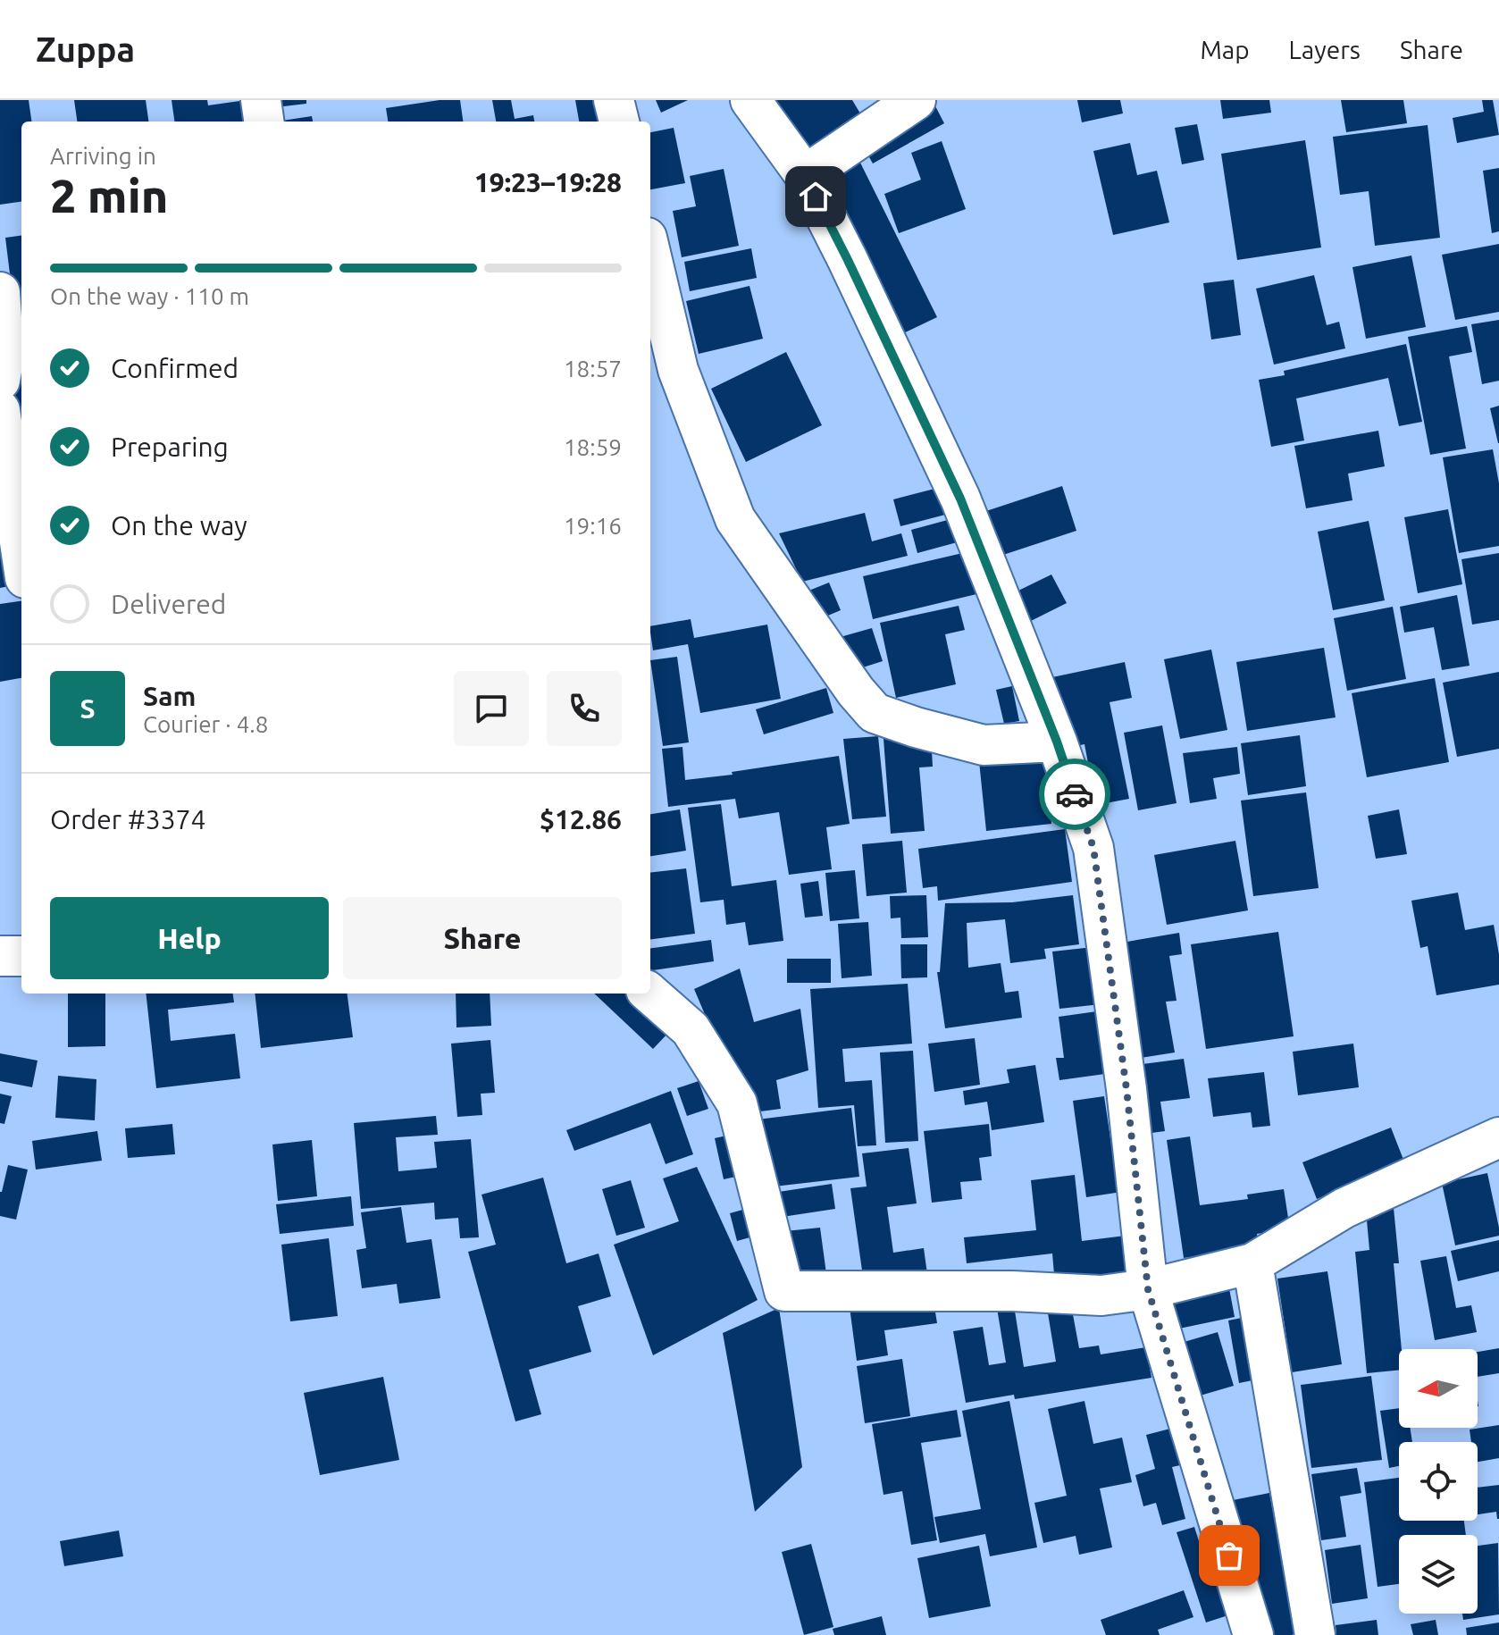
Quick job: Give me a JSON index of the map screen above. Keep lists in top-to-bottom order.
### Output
{
  "north": "left",
  "page": {
    "header": "Zuppa",
    "nav": ["Map", "Layers", "Share"],
    "heading": ["2 min", "Arriving in", "19:23–19:28"],
    "panel": [
      "Sam",
      "Courier · 4.8",
      "Order #3374",
      "$12.86"
    ],
    "bar": "On the way · 110 m",
    "list": [
      ["Confirmed", "18:57"],
      ["Preparing", "18:59"],
      ["On the way", "19:16"],
      "Delivered"
    ],
    "round": "S",
    "buttons": ["Help", "Share"]
  }
}
